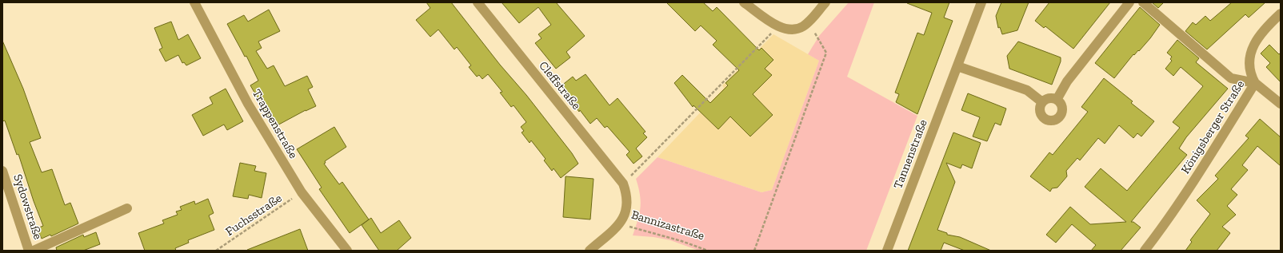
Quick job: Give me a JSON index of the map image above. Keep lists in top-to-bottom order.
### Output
{
  "streets": {
    "street": [
      "Cleffstraße",
      "Trappenstraße",
      "Königsberger Straße",
      "Tannenstraße",
      "Sydowstraße",
      "Bannizastraße"
    ],
    "path": ["Fuchsstraße"]
  },
  "crossings": [
    ["Cleffstraße", "Bannizastraße"],
    ["Trappenstraße", "Fuchsstraße"]
  ]
}
